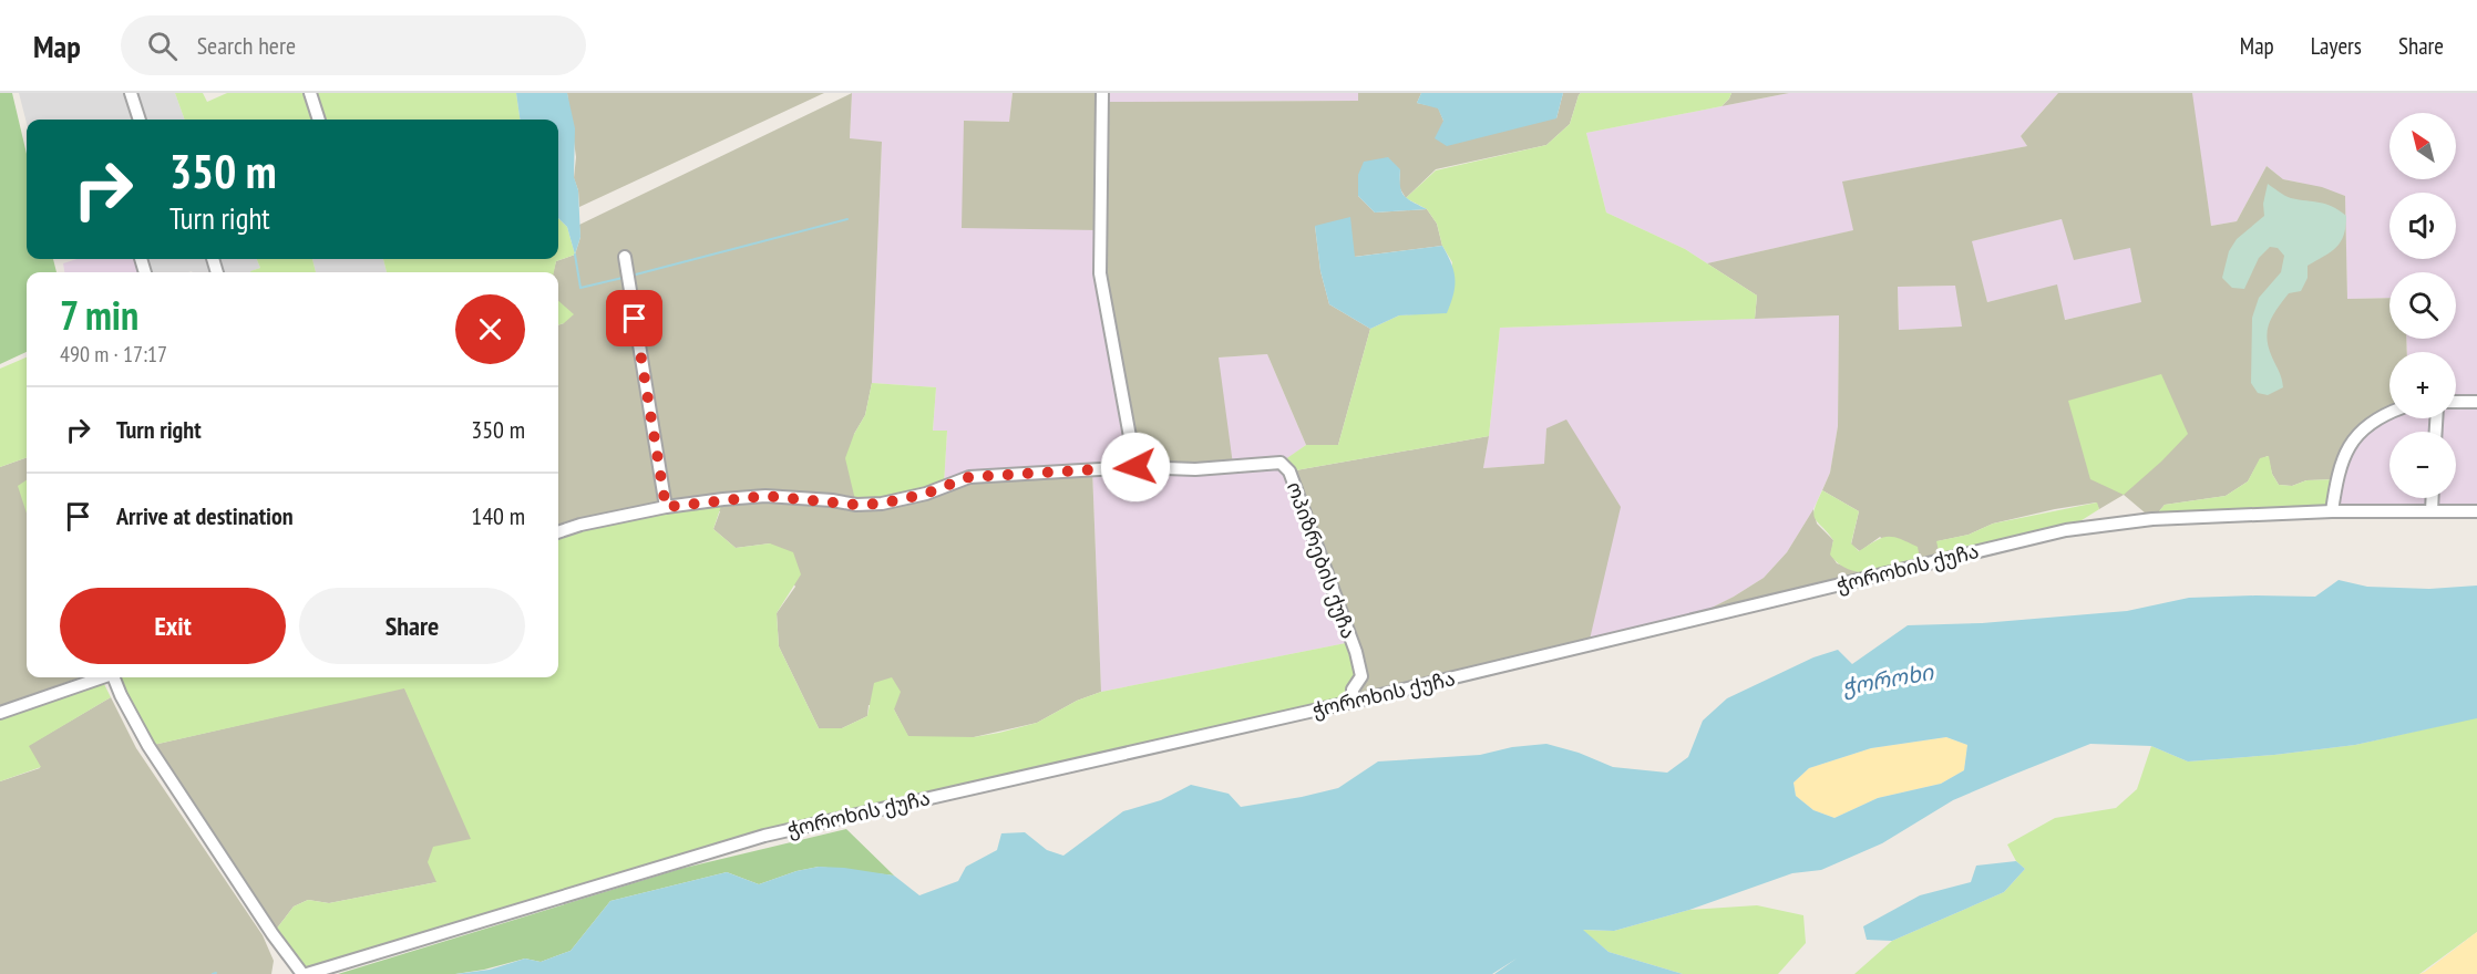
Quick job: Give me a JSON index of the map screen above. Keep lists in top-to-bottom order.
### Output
{
  "streets": {
    "street": ["ოპიზრების ქუჩა", "ჭოროხის ქუჩა"]
  },
  "crossings": [
    ["ოპიზრების ქუჩა", "ჭოროხის ქუჩა"]
  ],
  "water": ["ჭოროხი"],
  "north": "top left",
  "page": {
    "header": "Map",
    "search": "Search here",
    "nav": ["Map", "Layers", "Share"],
    "map_buttons": ["+", "−"],
    "turn": ["350 m", "Turn right"],
    "heading": ["7 min", "490 m · 17:17"],
    "list": [
      {
        "name": "Turn right",
        "value": "350 m"
      },
      {
        "name": "Arrive at destination",
        "value": "140 m"
      }
    ],
    "buttons": ["Exit", "Share"]
  }
}
